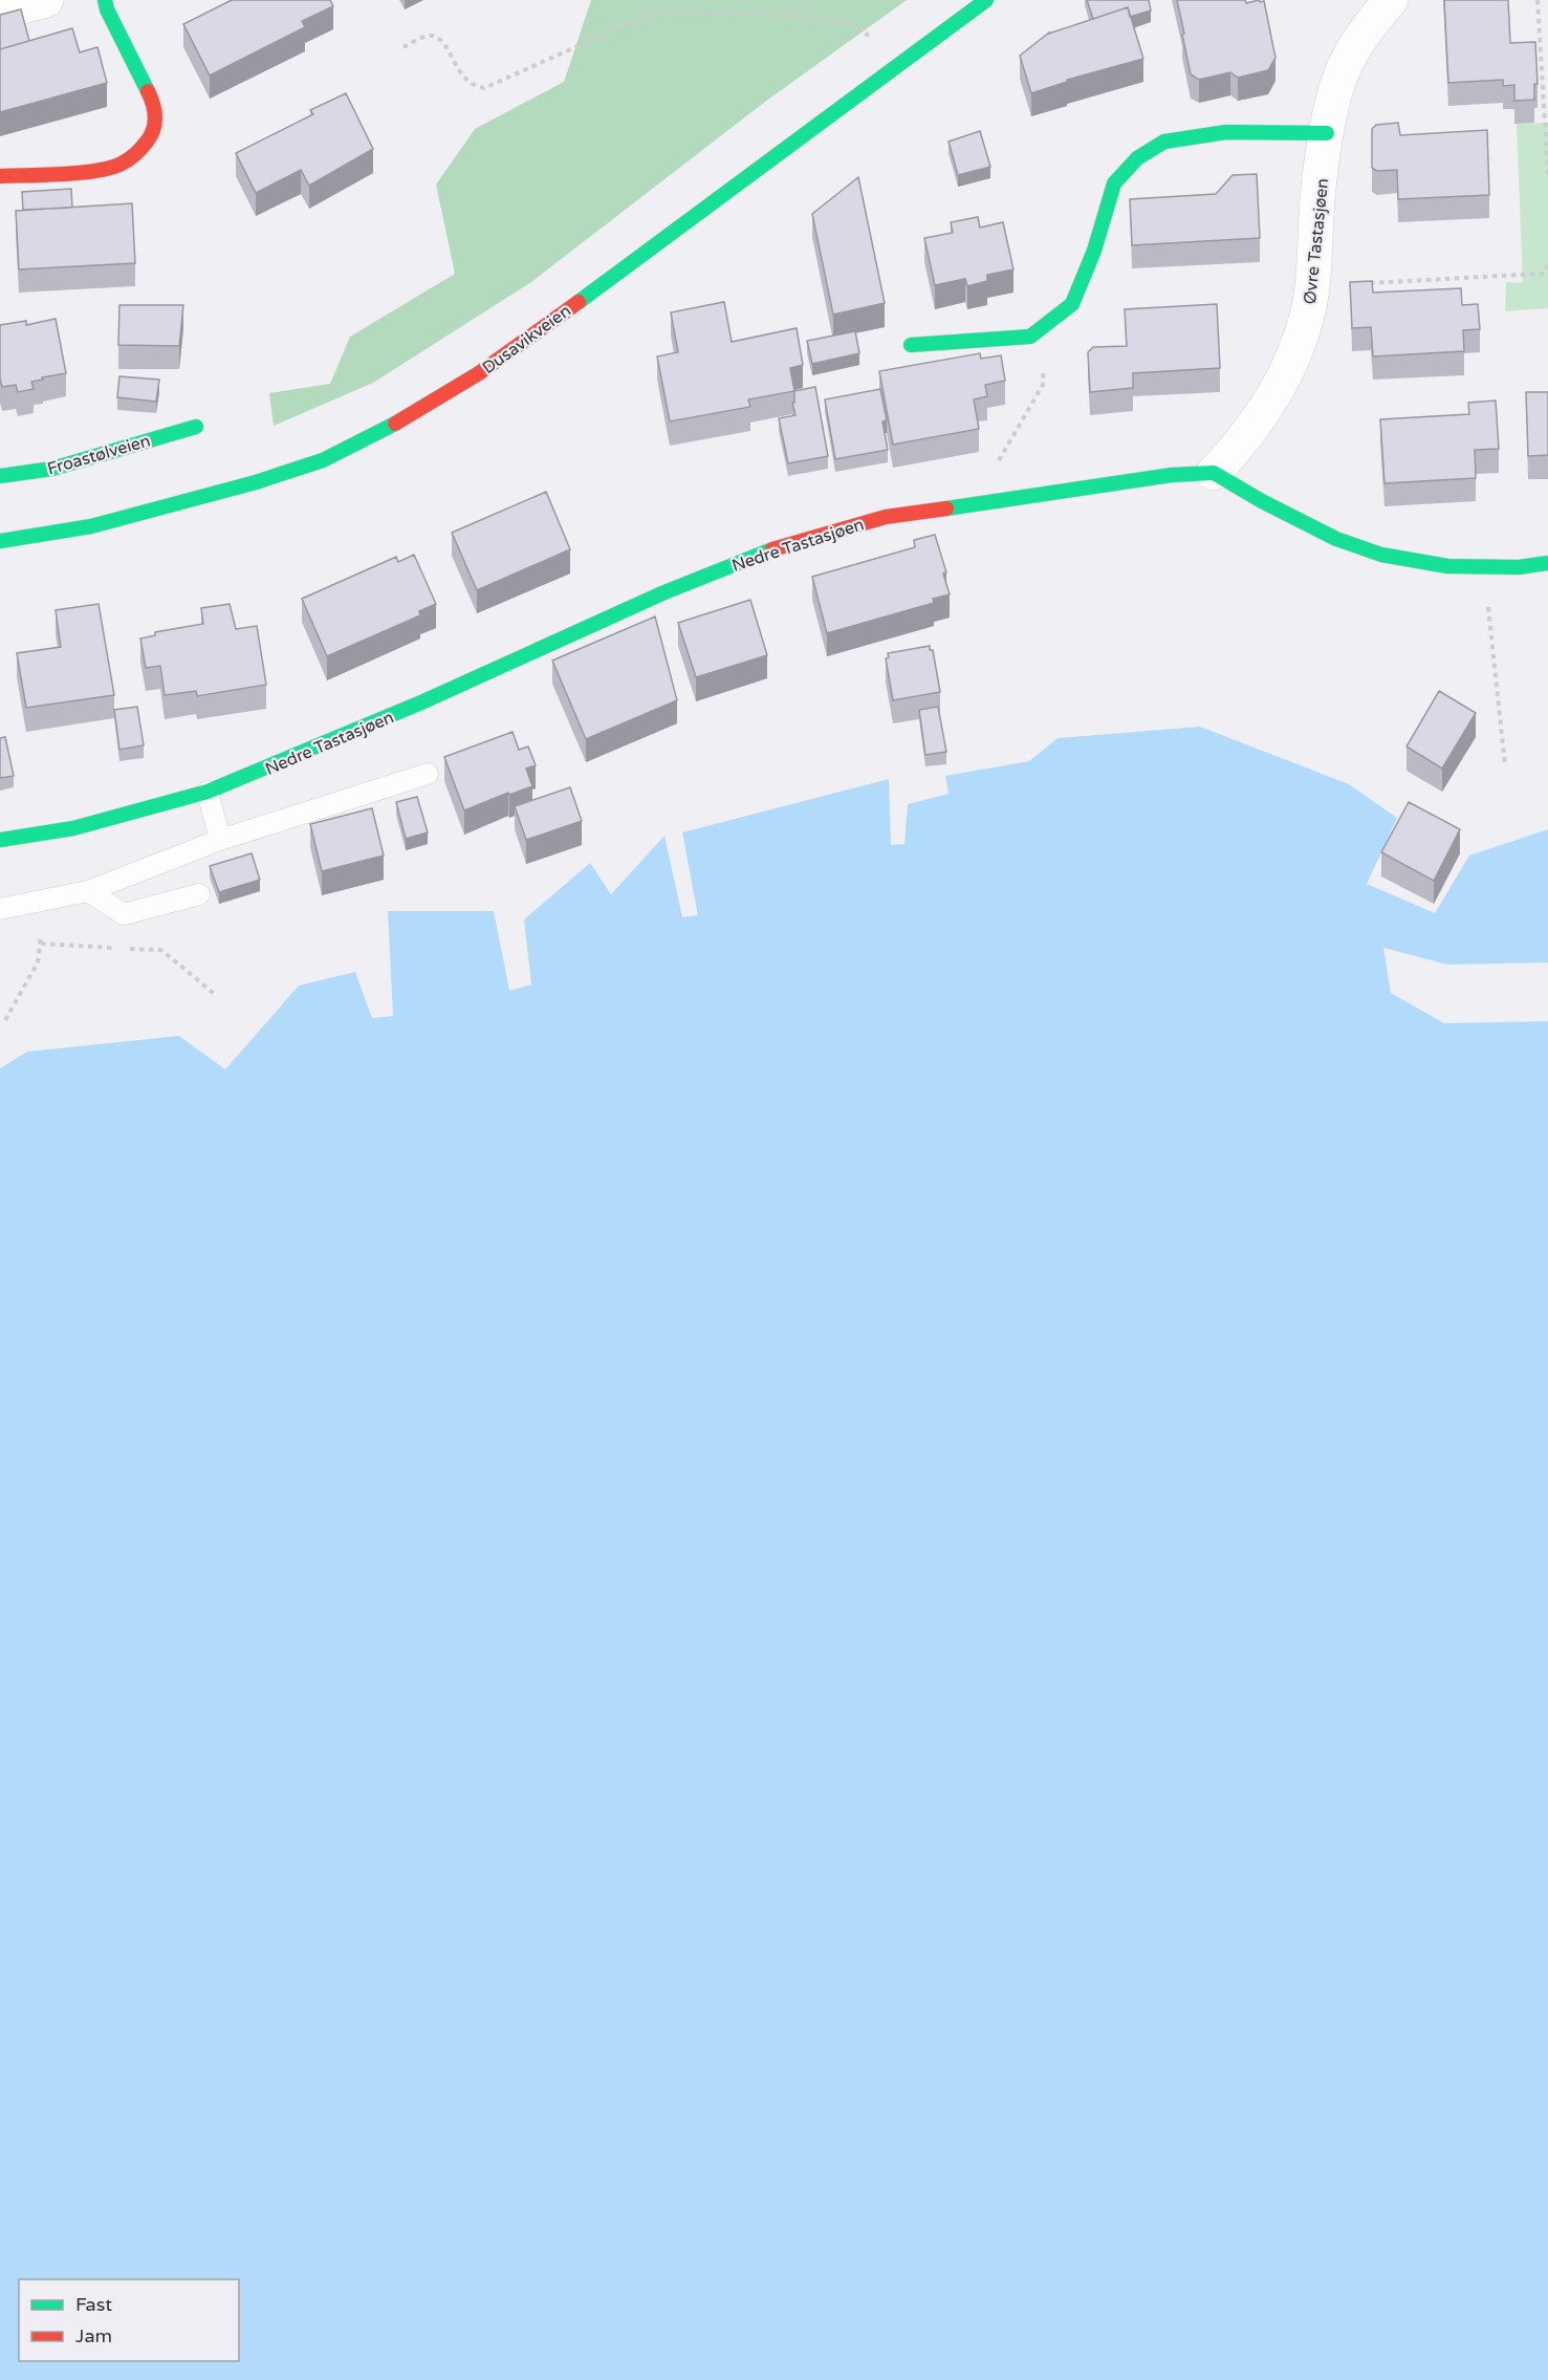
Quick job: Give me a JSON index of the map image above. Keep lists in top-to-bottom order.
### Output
{
  "streets": {
    "street": [
      "Øvre Tastasjøen",
      "Dusavikveien",
      "Froastølveien",
      "Nedre Tastasjøen"
    ]
  },
  "crossings": [
    ["Øvre Tastasjøen", "Nedre Tastasjøen"]
  ],
  "legend": ["Fast", "Jam"]
}
